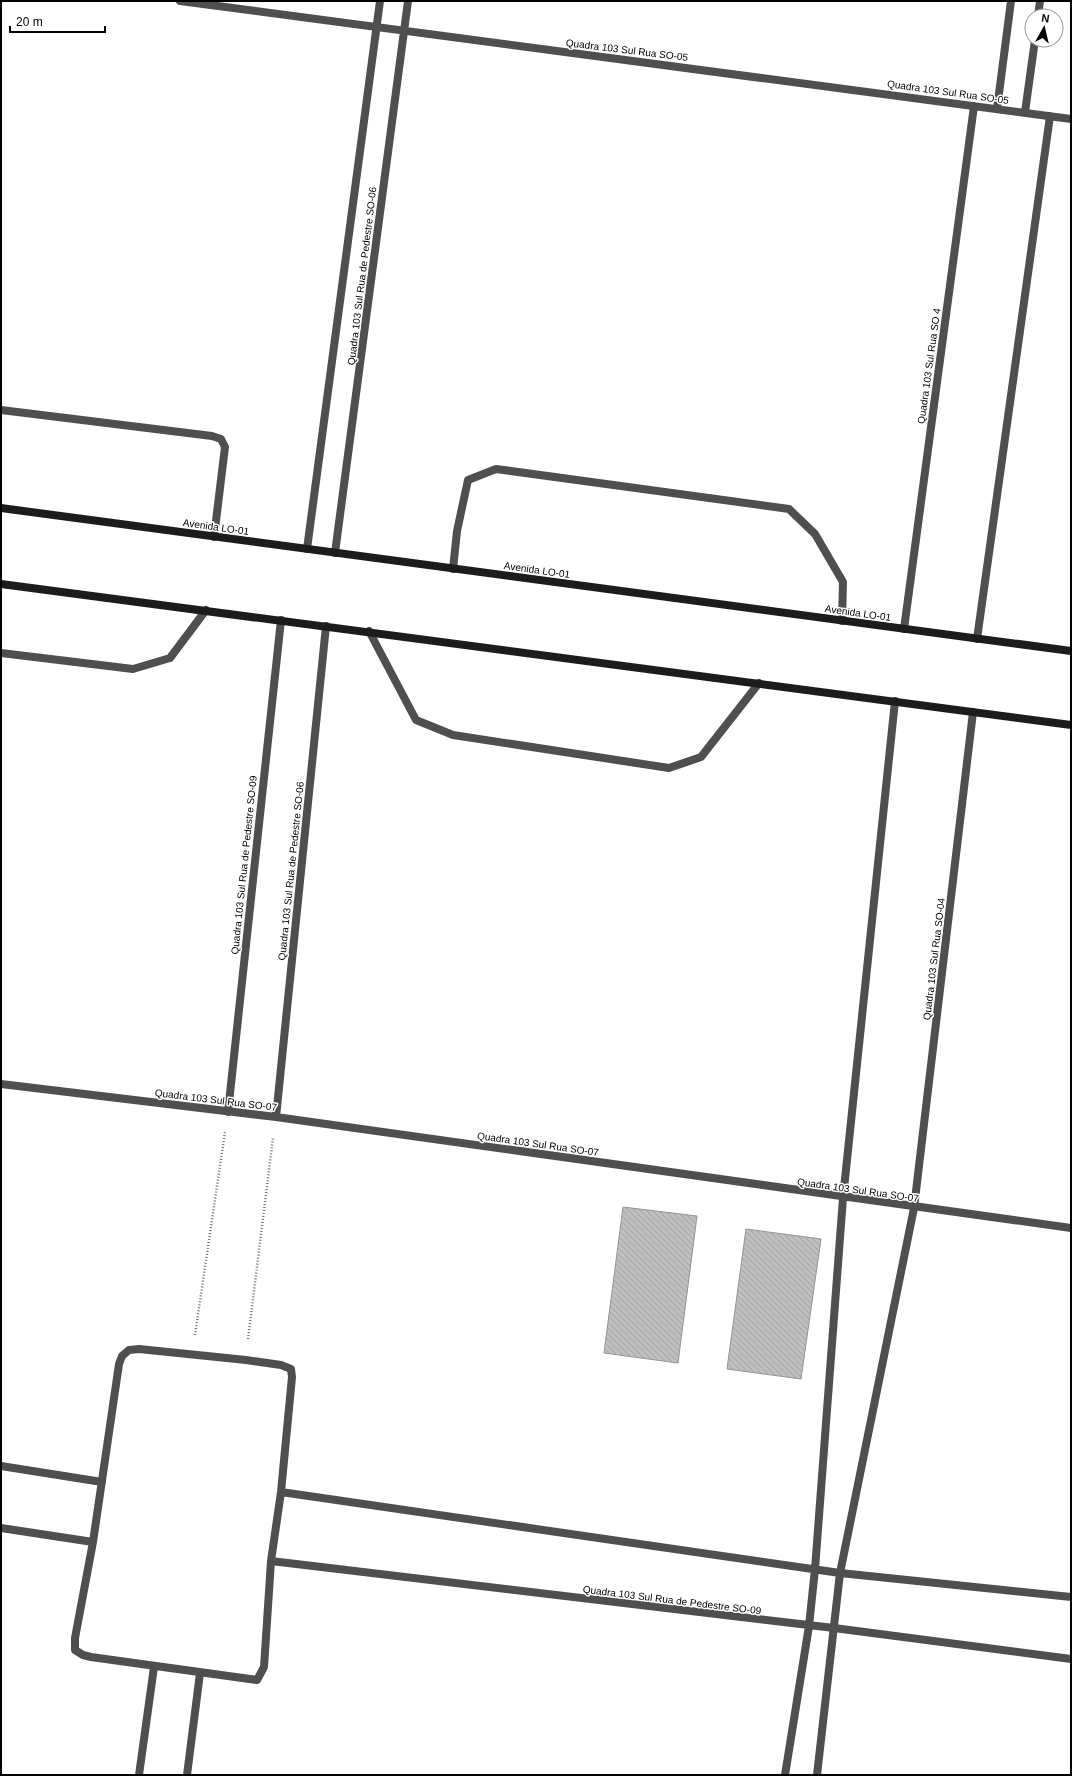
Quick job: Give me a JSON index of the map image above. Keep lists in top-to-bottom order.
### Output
{
  "streets": {
    "street": [
      "Quadra 103 Sul Rua SO-05",
      "Quadra 103 Sul Rua de Pedestre SO-06",
      "Quadra 103 Sul Rua SO 4",
      "Avenida LO-01",
      "Quadra 103 Sul Rua de Pedestre SO-09",
      "Quadra 103 Sul Rua SO-04",
      "Quadra 103 Sul Rua SO-07"
    ]
  },
  "crossings": [
    ["Quadra 103 Sul Rua SO-05", "Quadra 103 Sul Rua de Pedestre SO-06"],
    ["Quadra 103 Sul Rua SO-05", "Quadra 103 Sul Rua SO 4"],
    ["Quadra 103 Sul Rua de Pedestre SO-06", "Avenida LO-01"],
    ["Quadra 103 Sul Rua de Pedestre SO-06", "Quadra 103 Sul Rua SO-07"],
    ["Quadra 103 Sul Rua SO 4", "Avenida LO-01"],
    ["Quadra 103 Sul Rua de Pedestre SO-09", "Quadra 103 Sul Rua SO-04"],
    ["Quadra 103 Sul Rua de Pedestre SO-09", "Quadra 103 Sul Rua SO-07"],
    ["Quadra 103 Sul Rua SO-04", "Quadra 103 Sul Rua SO-07"]
  ],
  "scale_bar": "20 m",
  "north": "top"
}
